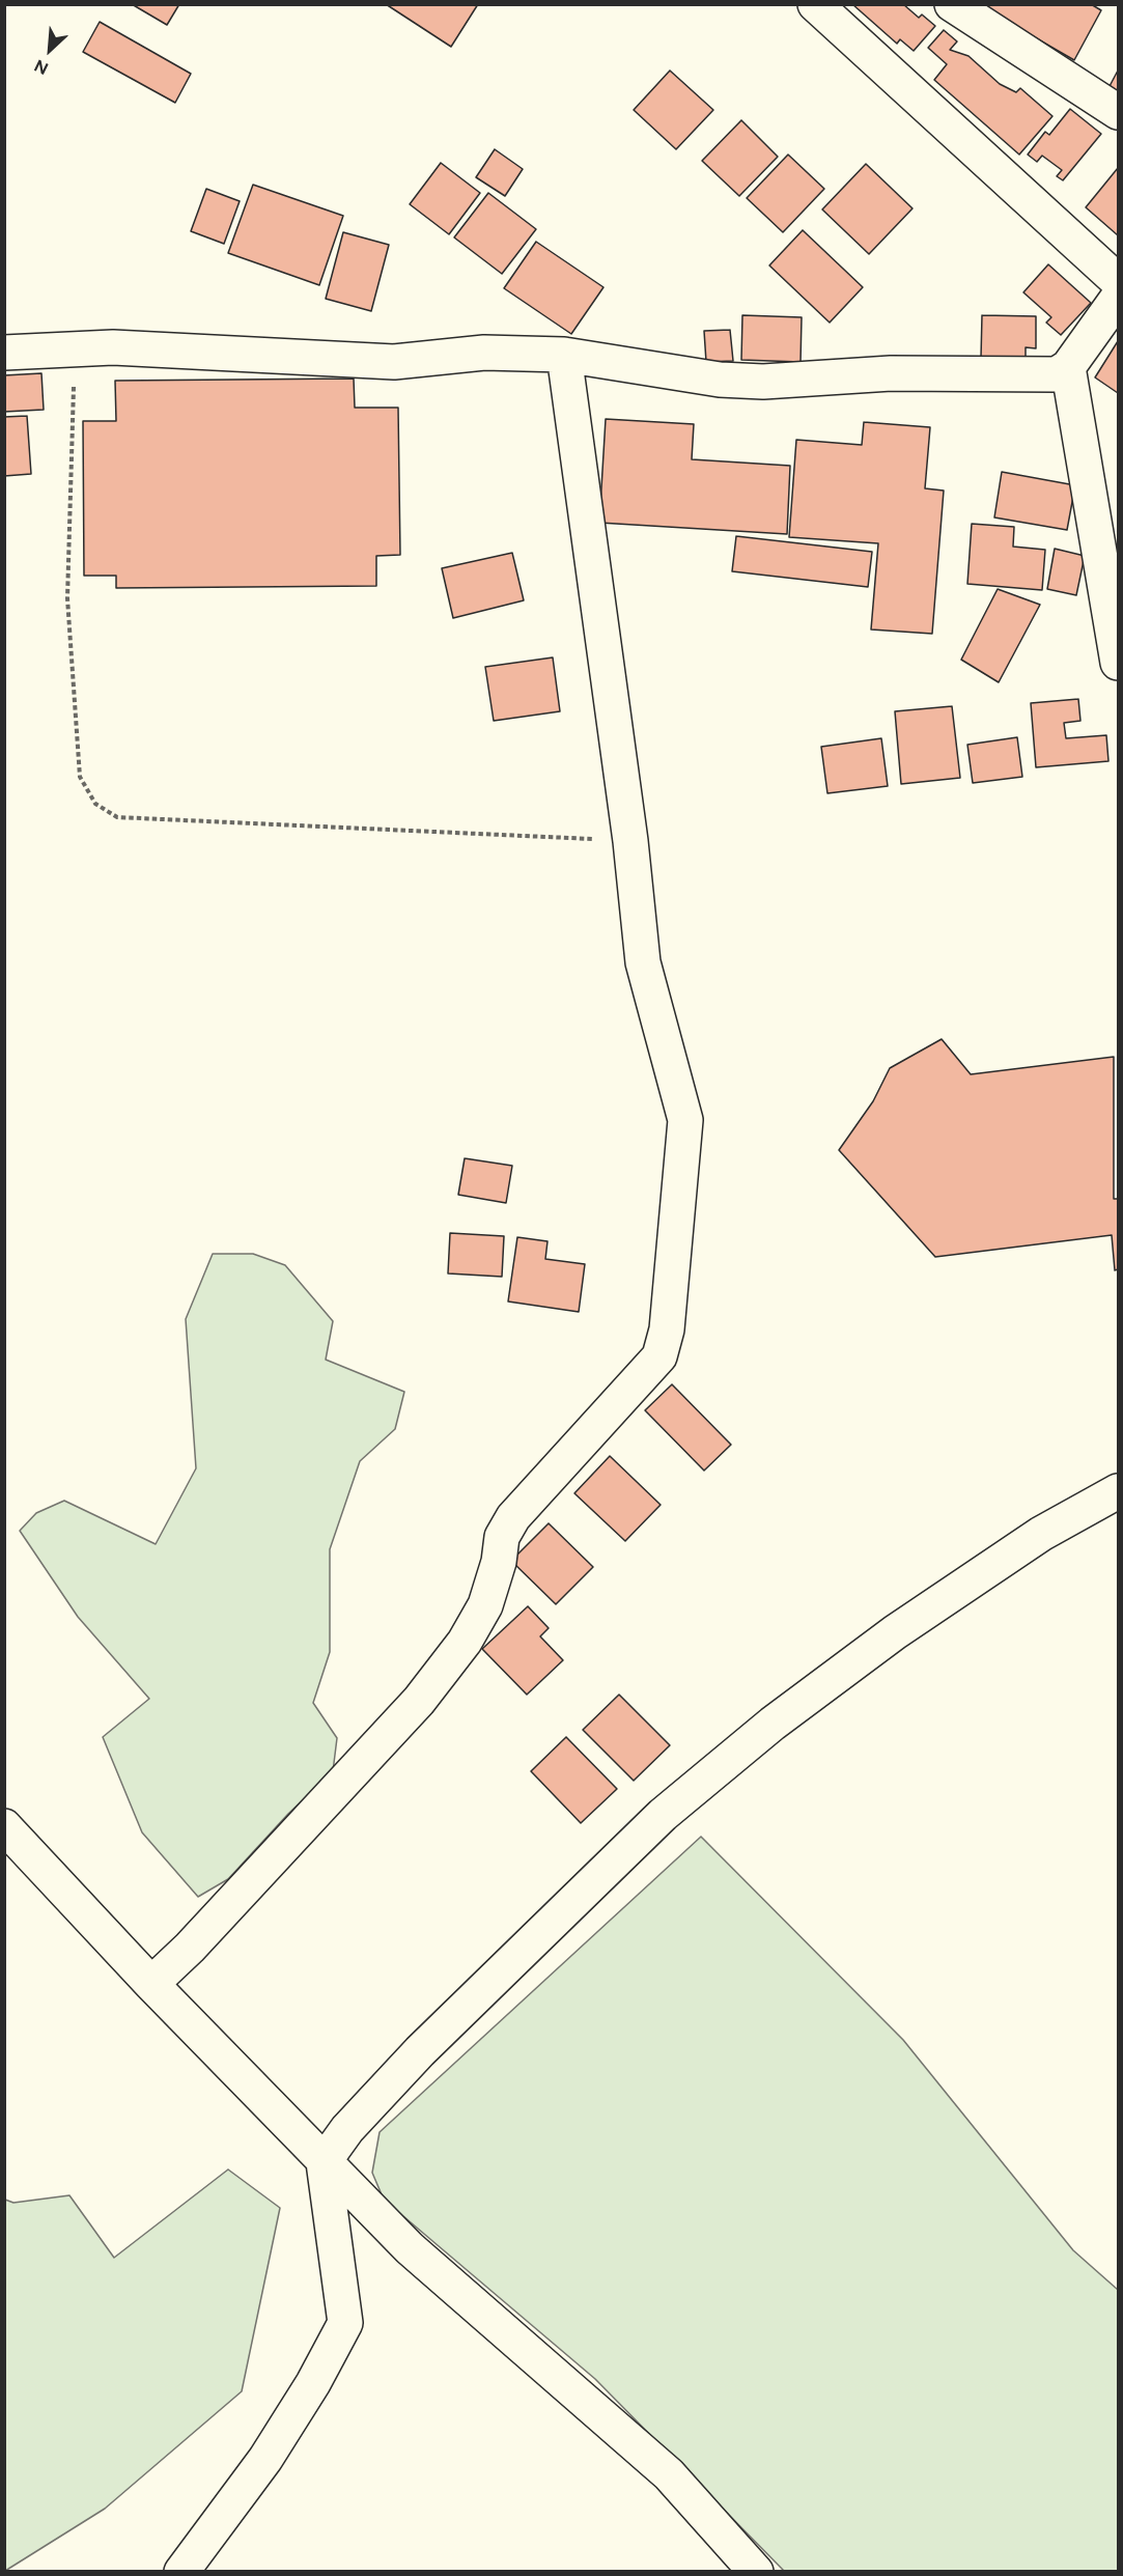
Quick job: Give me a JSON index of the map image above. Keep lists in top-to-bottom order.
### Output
{
  "north": "bottom left"
}
